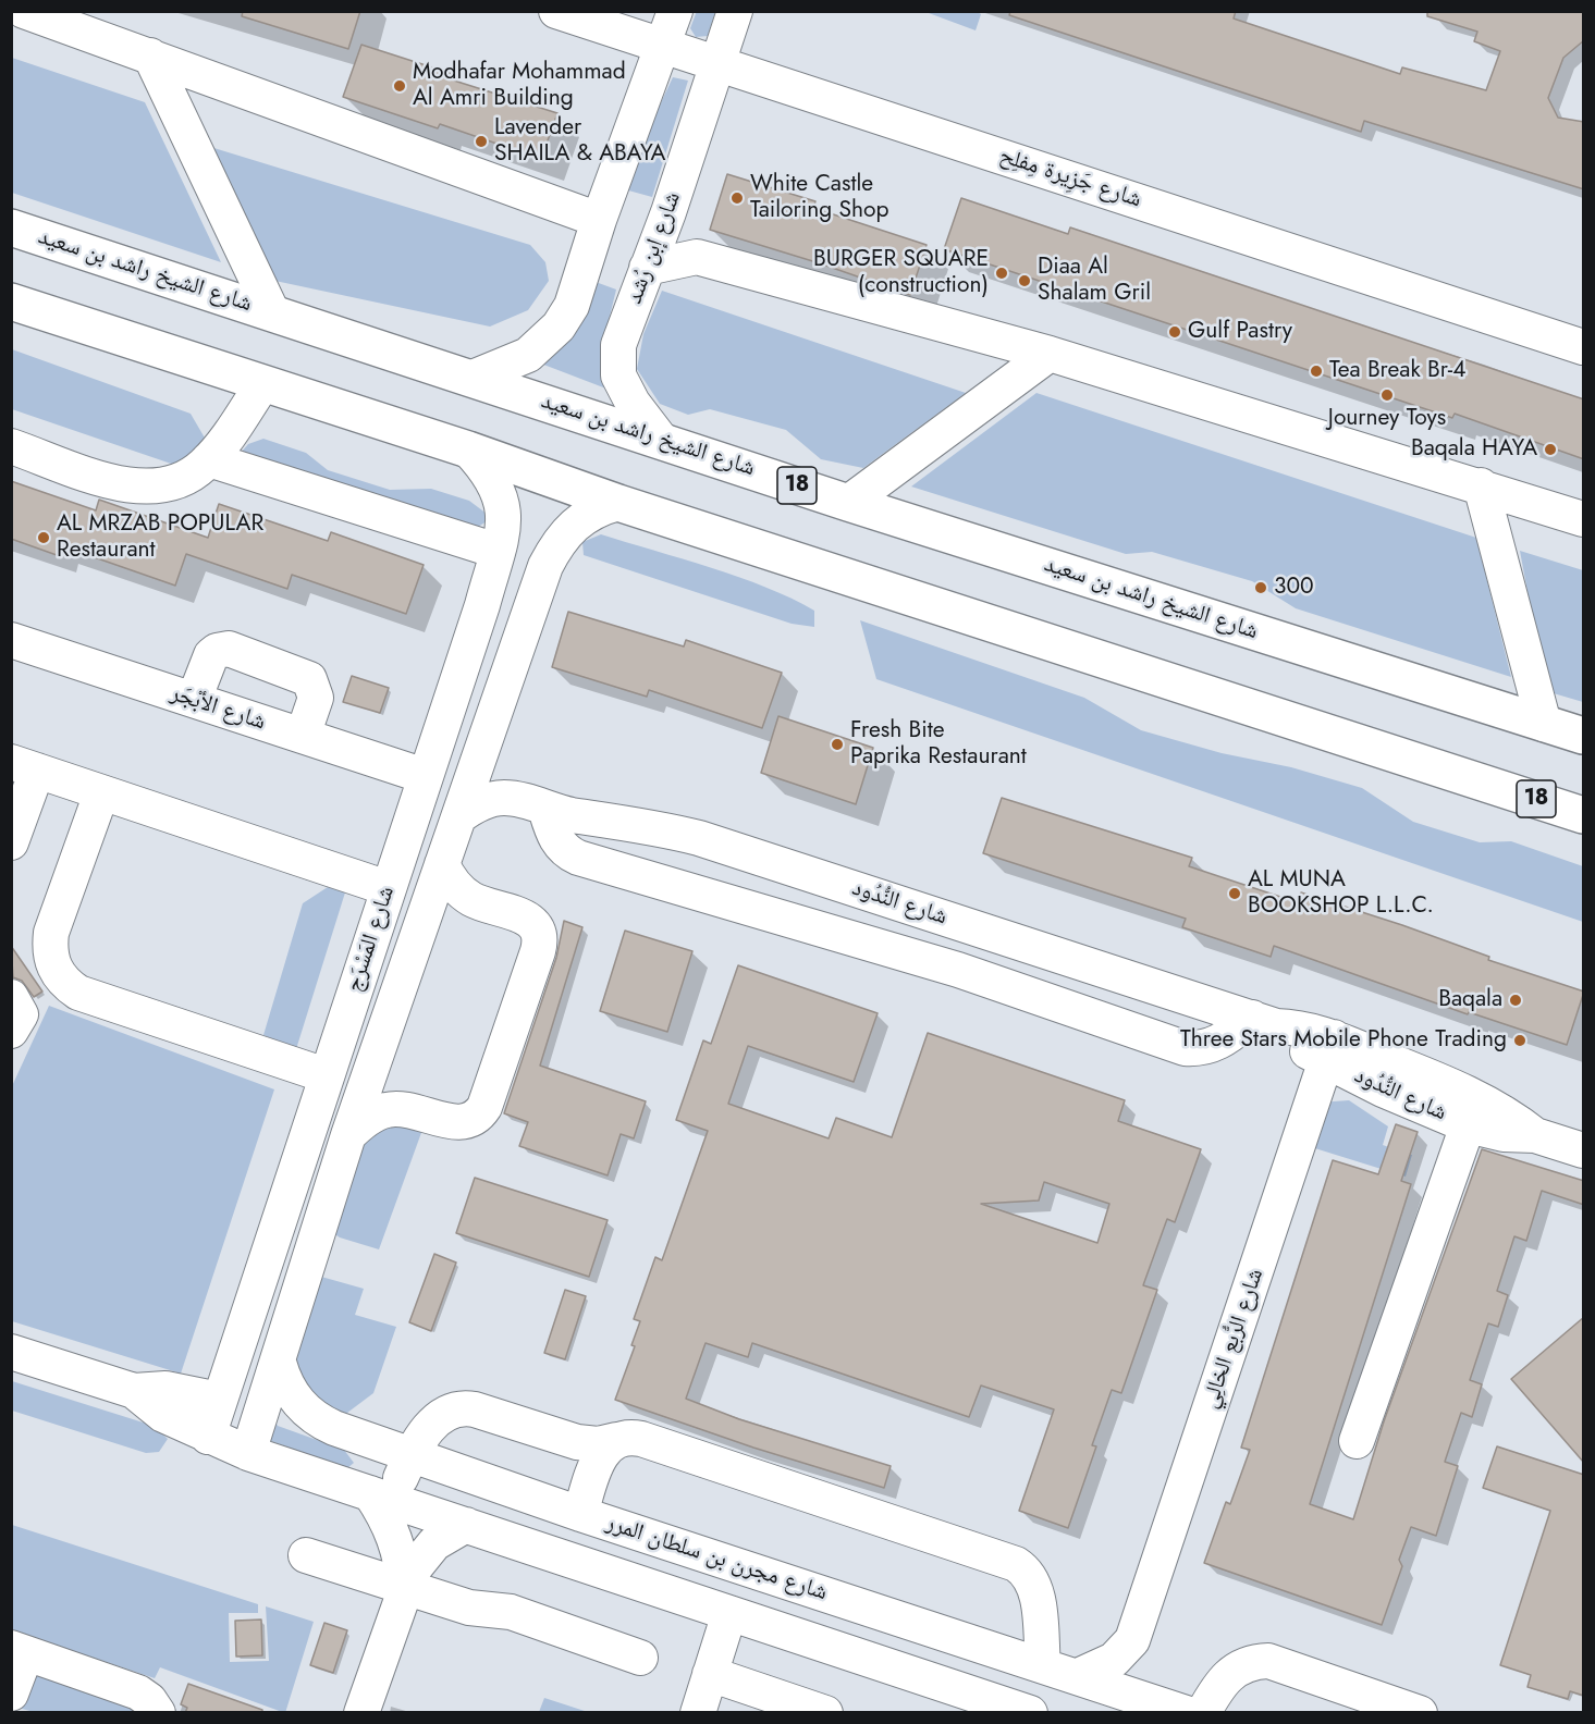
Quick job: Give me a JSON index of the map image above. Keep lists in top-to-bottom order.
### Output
{
  "streets": {
    "main road": ["شارع الشيخ راشد بن سعيد", "18"],
    "street": [
      "شارع جَزِيرة مِفلِح",
      "شارع إبن رُشد",
      "شارع الأبْجَر",
      "شارع النُّدُود",
      "شارع المَسْرَج",
      "شارع الرُّبع الخالِي",
      "شارع مجرن بن سلطان المرر"
    ]
  },
  "crossings": [
    ["شارع جَزِيرة مِفلِح", "شارع إبن رُشد"],
    ["شارع إبن رُشد", "شارع الشيخ راشد بن سعيد"],
    ["18", "شارع المَسْرَج"],
    ["شارع الأبْجَر", "شارع المَسْرَج"],
    ["شارع النُّدُود", "شارع المَسْرَج"],
    ["شارع النُّدُود", "شارع الرُّبع الخالِي"],
    ["شارع المَسْرَج", "شارع مجرن بن سلطان المرر"],
    ["شارع الرُّبع الخالِي", "شارع مجرن بن سلطان المرر"]
  ],
  "places": [
    "Modhafar Mohammad Al Amri Building",
    "Lavender SHAILA & ABAYA",
    "White Castle Tailoring Shop",
    "BURGER SQUARE (construction)",
    "Diaa Al Shalam Gril",
    "Gulf Pastry",
    "Tea Break Br-4",
    "Journey Toys",
    "Baqala HAYA",
    "AL MRZAB POPULAR Restaurant",
    "300",
    "Fresh Bite Paprika Restaurant",
    "AL MUNA BOOKSHOP L.L.C.",
    "Baqala",
    "Three Stars Mobile Phone Trading"
  ]
}
